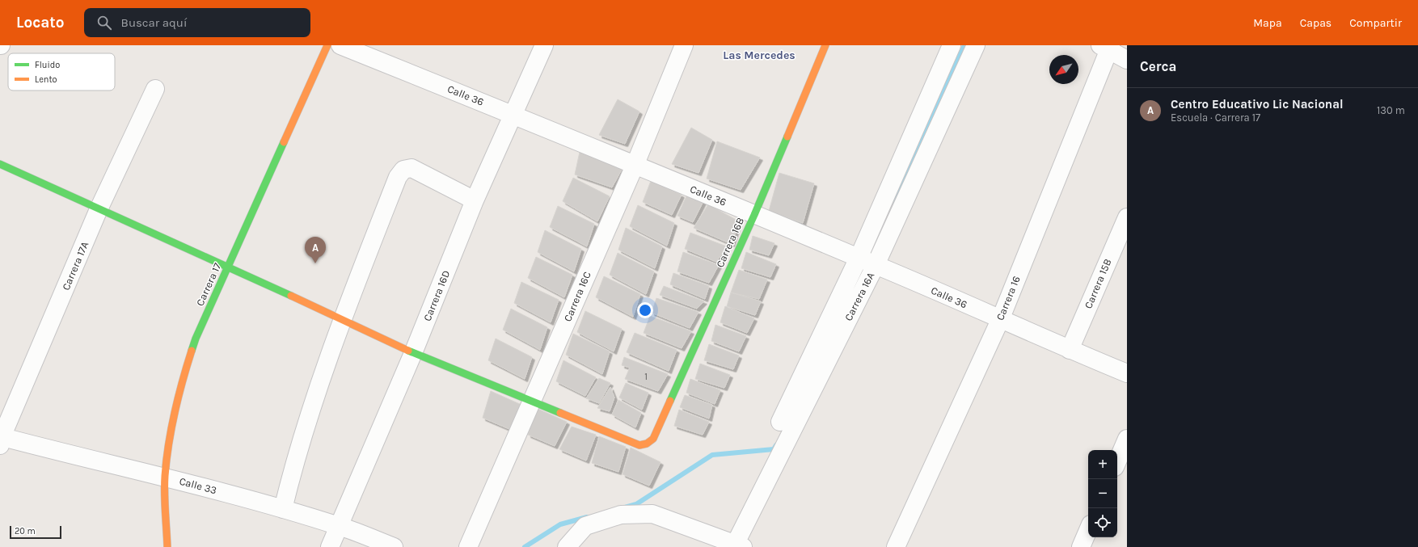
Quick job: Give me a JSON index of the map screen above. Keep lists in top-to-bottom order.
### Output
{
  "streets": {
    "street": [
      "Calle 36",
      "Carrera 16B",
      "Carrera 17A",
      "Carrera 15B",
      "Carrera 17",
      "Carrera 16D",
      "Carrera 16C",
      "Carrera 16A",
      "Carrera 16",
      "Calle 33"
    ]
  },
  "crossings": [
    ["Calle 36", "Carrera 16B"],
    ["Calle 36", "Carrera 15B"],
    ["Calle 36", "Carrera 16D"],
    ["Calle 36", "Carrera 16C"],
    ["Calle 36", "Carrera 16A"],
    ["Calle 36", "Carrera 16"],
    ["Carrera 16B", "Carrera 16C"],
    ["Carrera 17A", "Calle 33"],
    ["Carrera 17", "Calle 33"],
    ["Carrera 16D", "Calle 33"]
  ],
  "districts": ["Las Mercedes"],
  "house_numbers": ["1"],
  "legend": ["Fluido", "Lento"],
  "scale_bar": "20 m",
  "north": "bottom left",
  "page": {
    "header": "Locato",
    "search": "Buscar aquí",
    "nav": ["Mapa", "Capas", "Compartir"],
    "heading": "Cerca",
    "list": [
      {
        "mark": "A",
        "name": "Centro Educativo Lic Nacional",
        "note": "Escuela · Carrera 17",
        "value": "130 m"
      }
    ],
    "pins": "A",
    "map_buttons": ["+", "−"],
    "scale": "20 m"
  }
}
